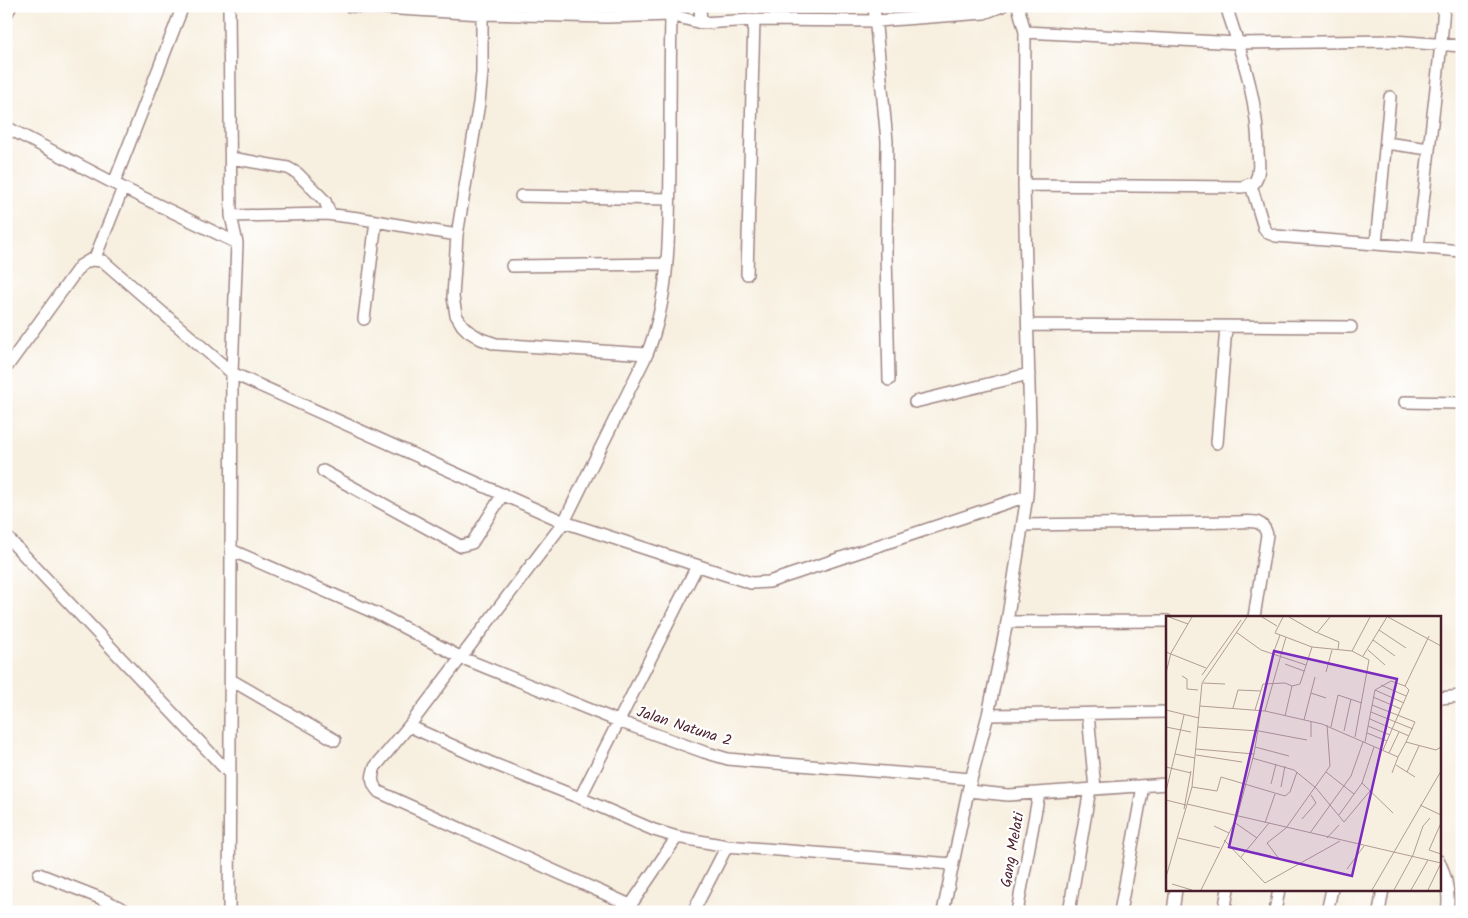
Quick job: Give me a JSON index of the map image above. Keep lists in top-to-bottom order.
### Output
{
  "streets": {
    "street": ["Jalan Natuna 2", "Gang Melati"]
  }
}
